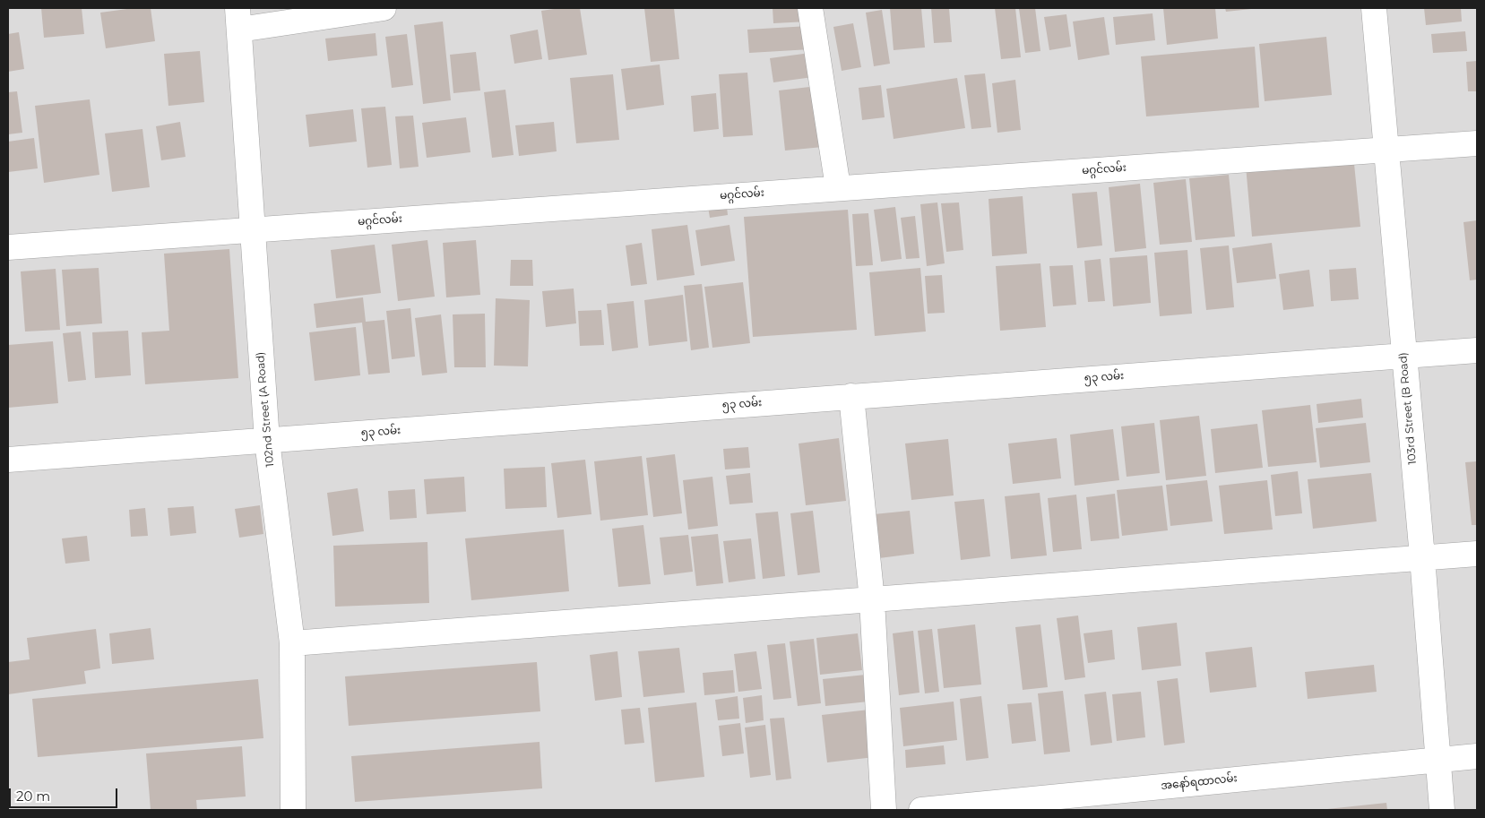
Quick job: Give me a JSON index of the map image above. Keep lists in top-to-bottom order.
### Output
{
  "streets": {
    "street": [
      "မဂ္ဂင်လမ်း",
      "၅၃ လမ်း",
      "103rd Street (B Road)",
      "102nd Street (A Road)",
      "အနော်ရထာလမ်း"
    ]
  },
  "crossings": [
    ["မဂ္ဂင်လမ်း", "103rd Street (B Road)"],
    ["မဂ္ဂင်လမ်း", "102nd Street (A Road)"],
    ["၅၃ လမ်း", "103rd Street (B Road)"],
    ["၅၃ လမ်း", "102nd Street (A Road)"],
    ["103rd Street (B Road)", "အနော်ရထာလမ်း"]
  ],
  "scale_bar": "20 m"
}
